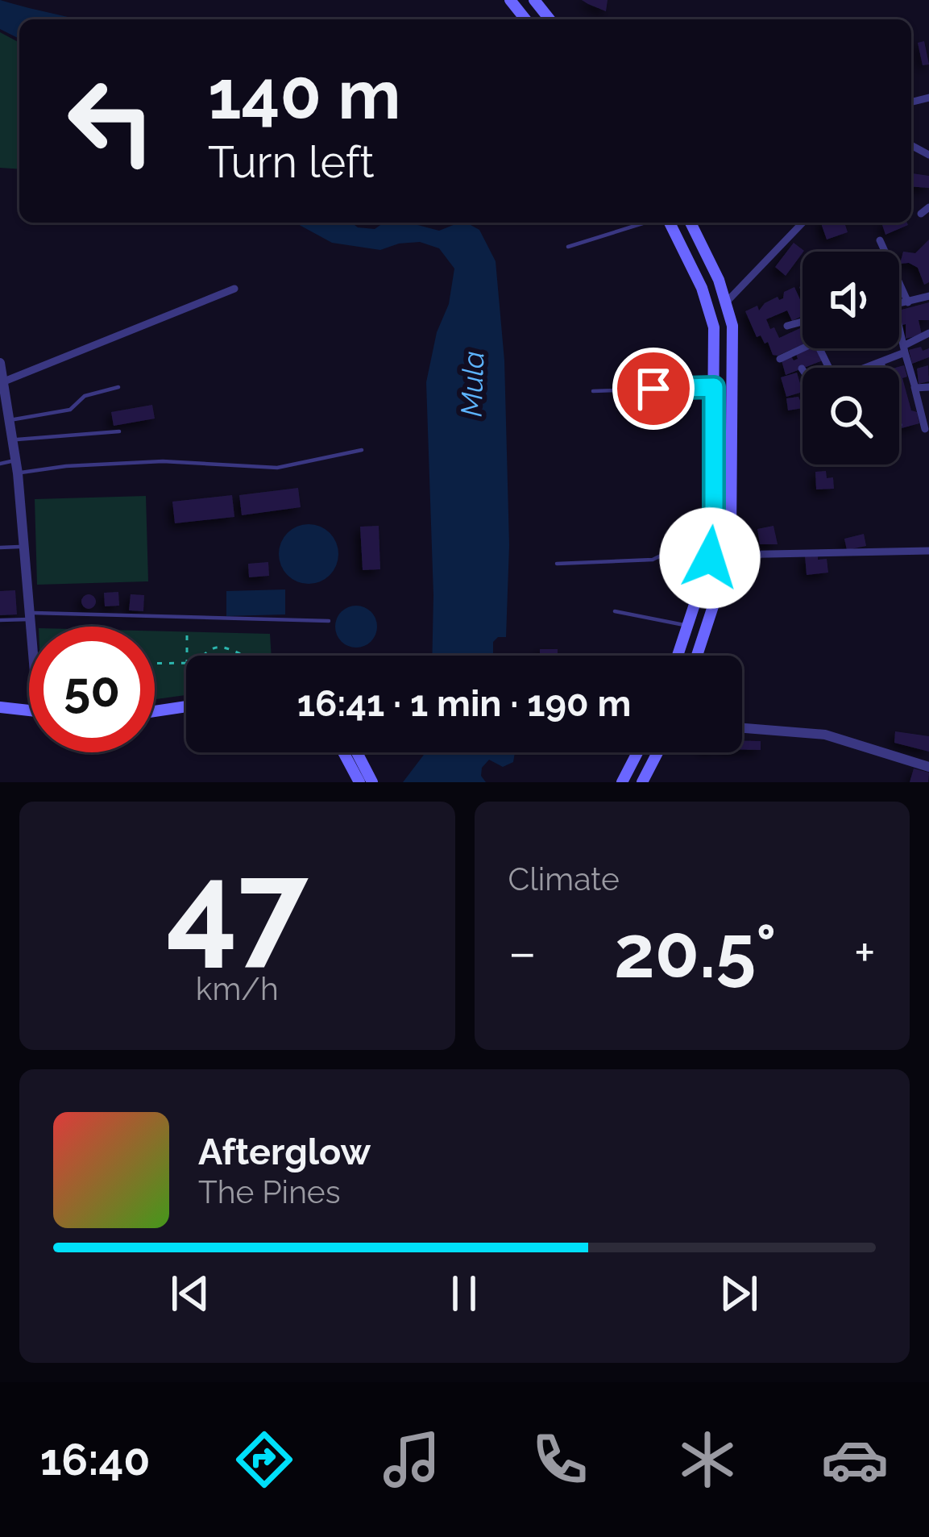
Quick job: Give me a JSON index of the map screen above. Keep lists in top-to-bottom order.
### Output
{
  "water": ["Mula"],
  "page": {
    "turn": ["140 m", "Turn left"],
    "limit": "50",
    "trip": "16:41 · 1 min · 190 m",
    "tile": [
      ["47", "km/h"],
      "Climate"
    ],
    "heat": ["−", "20.5°", "+"],
    "song": ["Afterglow", "The Pines"],
    "tabs": "16:40"
  }
}
